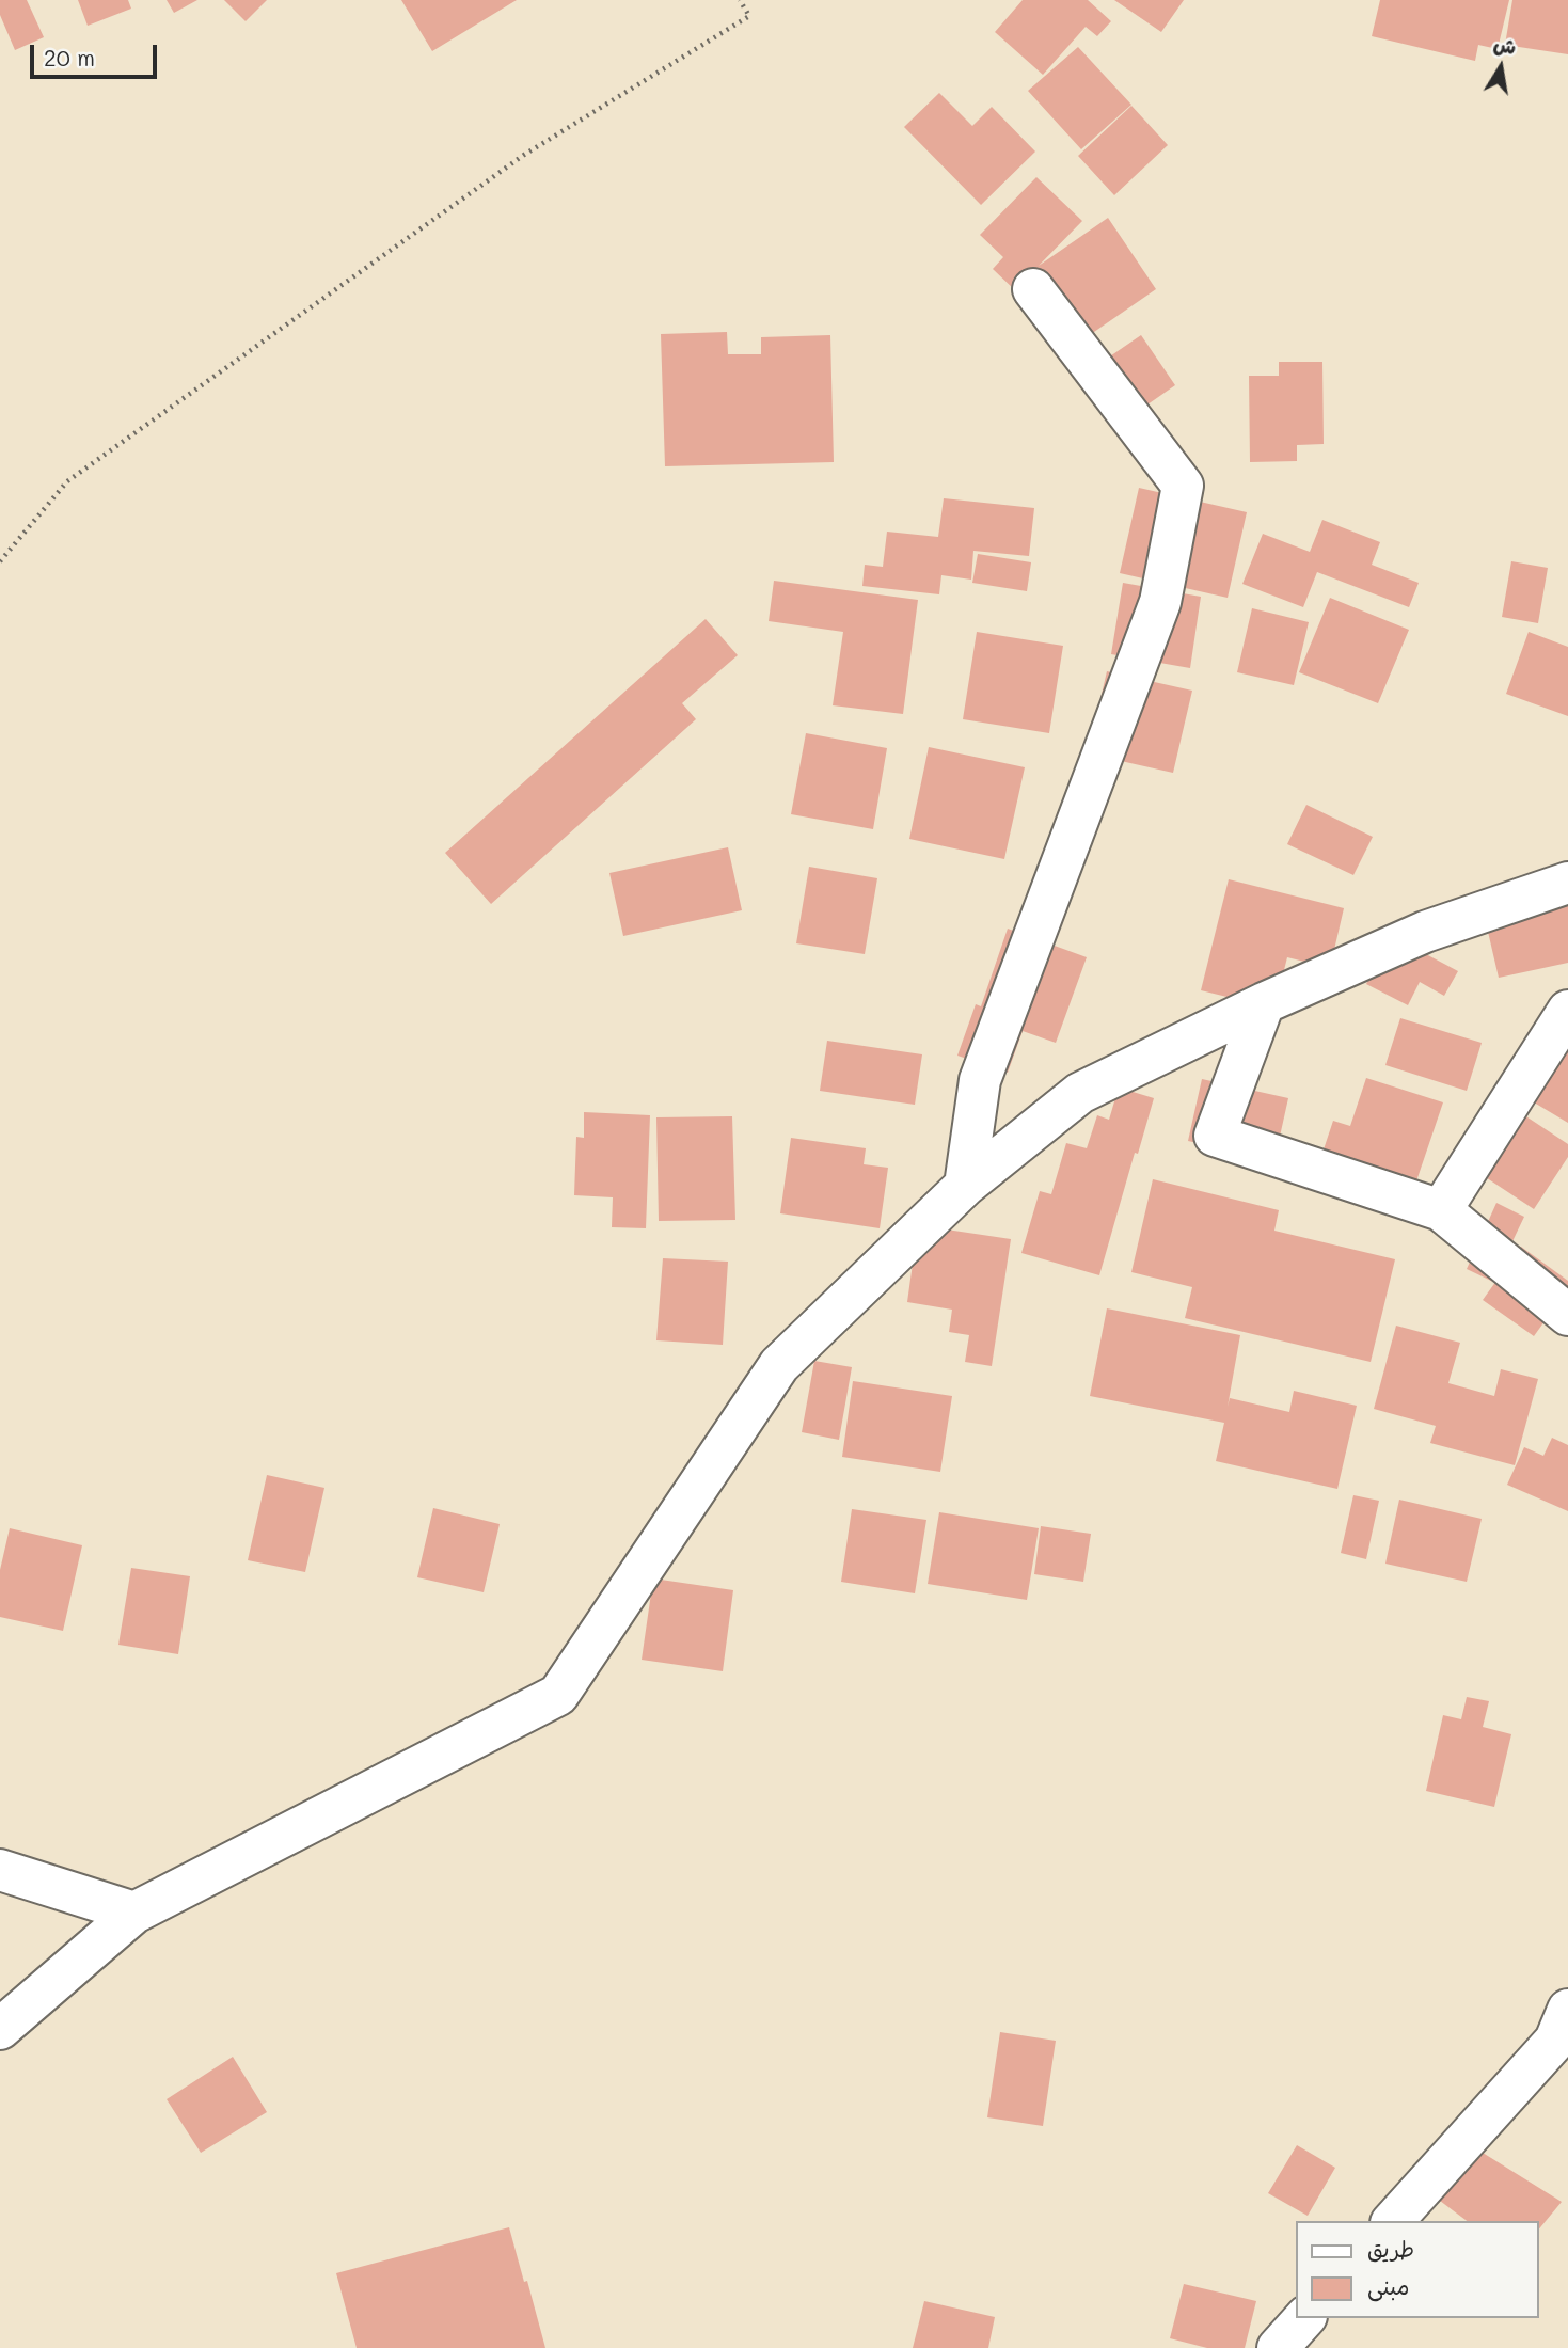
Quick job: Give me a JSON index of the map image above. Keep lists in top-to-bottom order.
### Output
{
  "legend": ["طريق", "مبنى"],
  "scale_bar": "20 m",
  "north": "top"
}
